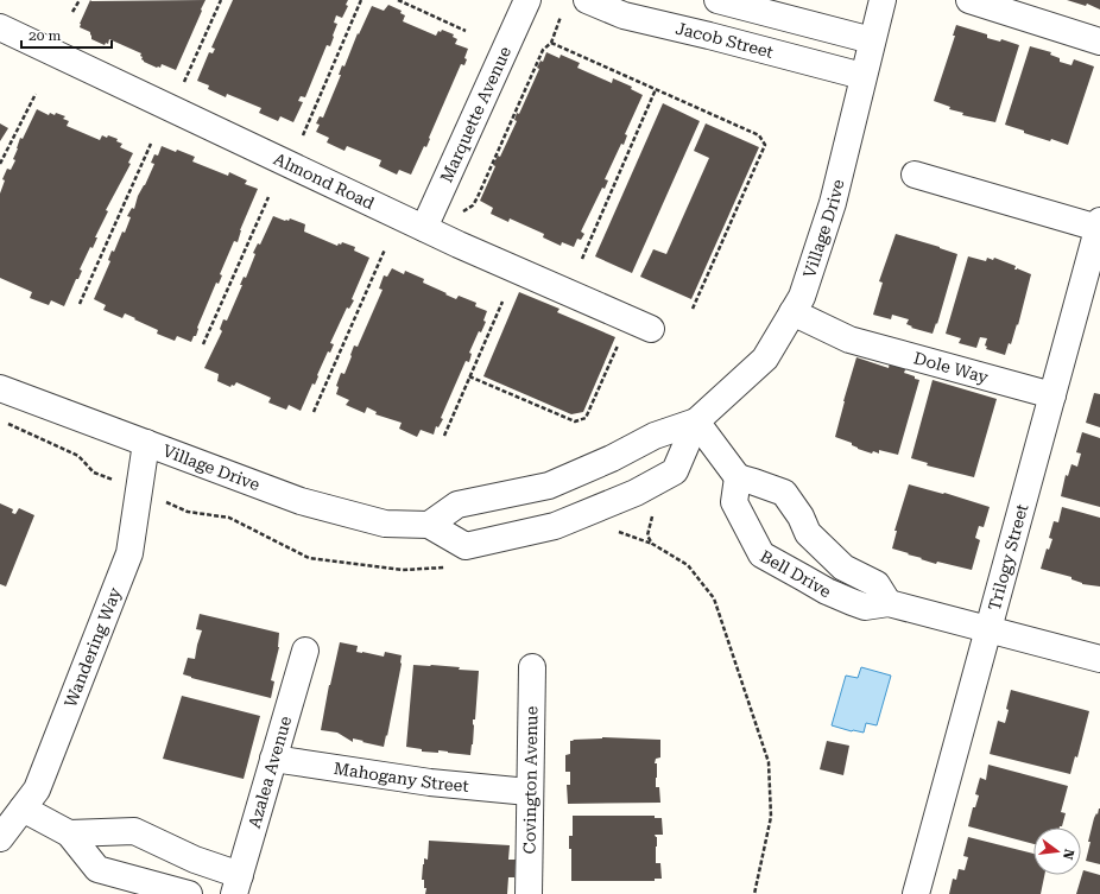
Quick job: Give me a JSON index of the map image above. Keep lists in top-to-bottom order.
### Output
{
  "streets": {
    "street": [
      "Jacob Street",
      "Marquette Avenue",
      "Almond Road",
      "Village Drive",
      "Dole Way",
      "Trilogy Street",
      "Bell Drive",
      "Wandering Way",
      "Azalea Avenue",
      "Mahogany Street",
      "Covington Avenue"
    ]
  },
  "crossings": [
    ["Jacob Street", "Village Drive"],
    ["Marquette Avenue", "Almond Road"],
    ["Village Drive", "Dole Way"],
    ["Village Drive", "Wandering Way"],
    ["Dole Way", "Trilogy Street"],
    ["Trilogy Street", "Bell Drive"],
    ["Azalea Avenue", "Mahogany Street"],
    ["Mahogany Street", "Covington Avenue"]
  ],
  "scale_bar": "20 m",
  "north": "right"
}
